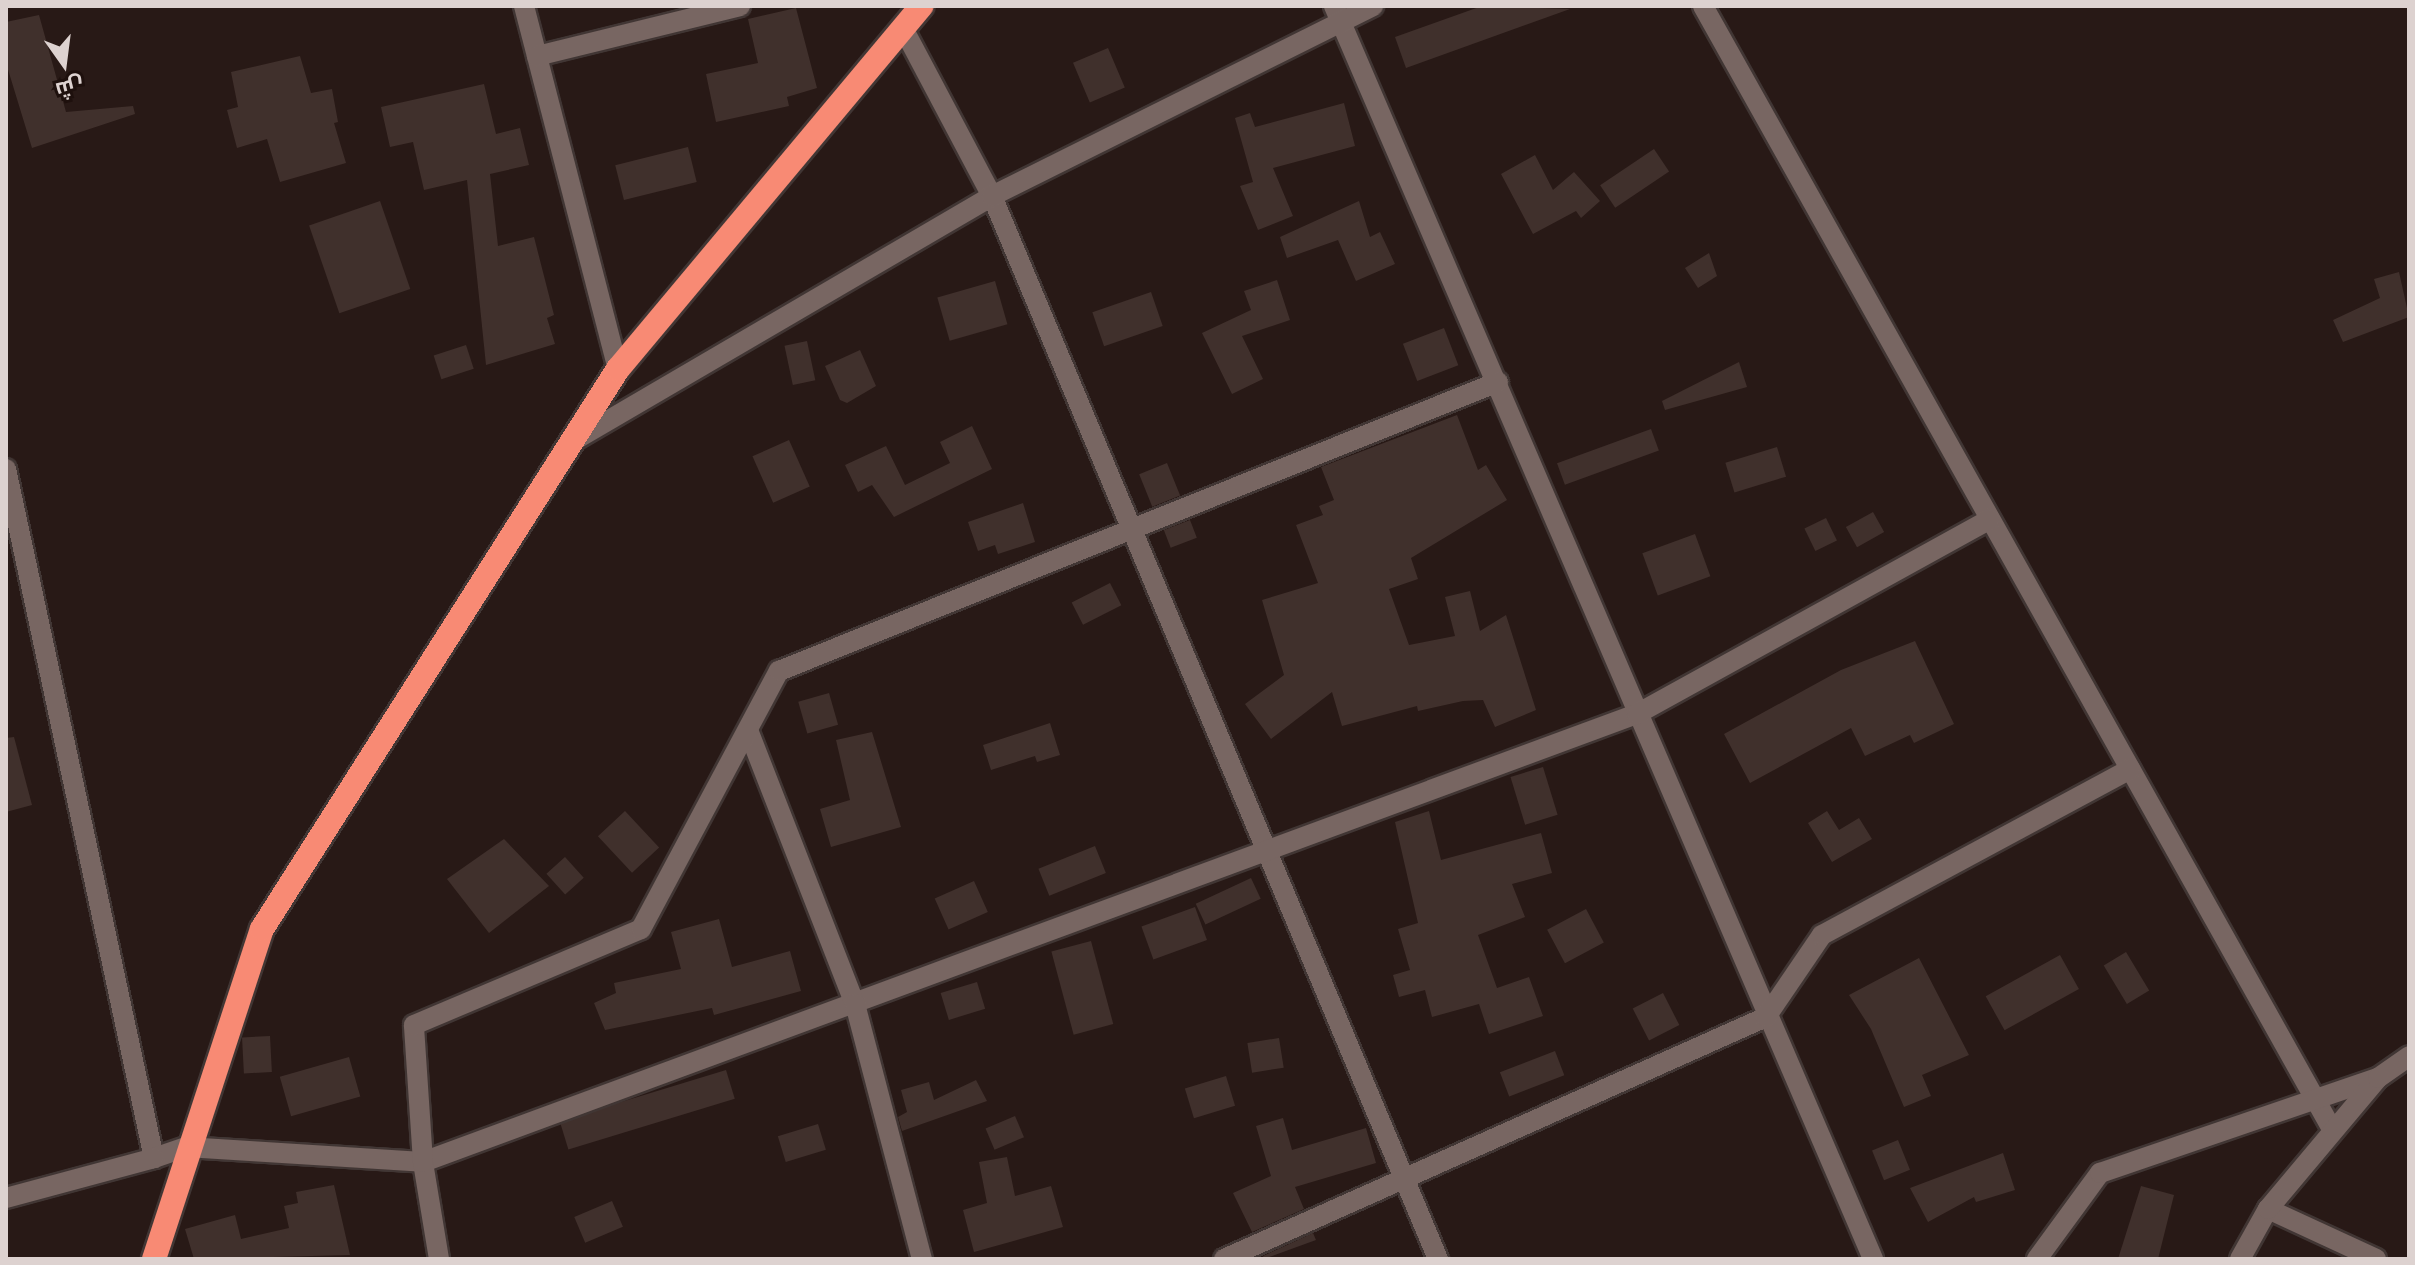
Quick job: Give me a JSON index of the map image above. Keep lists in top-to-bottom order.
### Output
{
  "north": "bottom"
}
